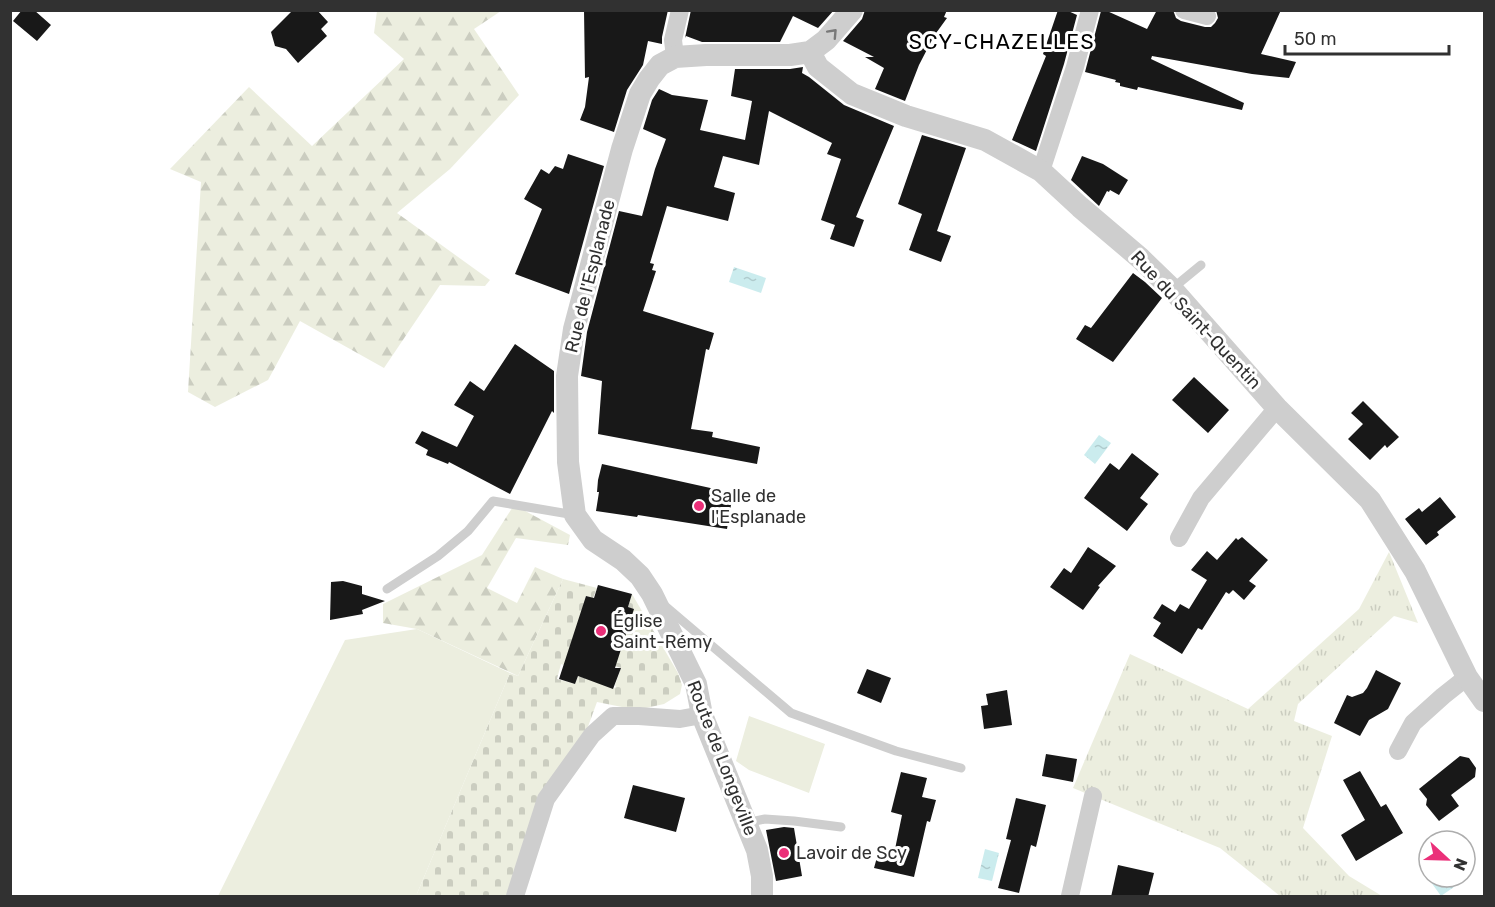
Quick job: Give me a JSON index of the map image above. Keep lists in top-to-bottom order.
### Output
{
  "streets": {
    "street": ["Rue de l'Esplanade", "Rue du Saint-Quentin", "Route de Longeville"]
  },
  "crossings": [
    ["Rue de l'Esplanade", "Route de Longeville"]
  ],
  "districts": ["SCY-CHAZELLES"],
  "places": ["Salle de l'Esplanade", "Église Saint-Rémy", "Lavoir de Scy"],
  "scale_bar": "50 m",
  "north": "right"
}
